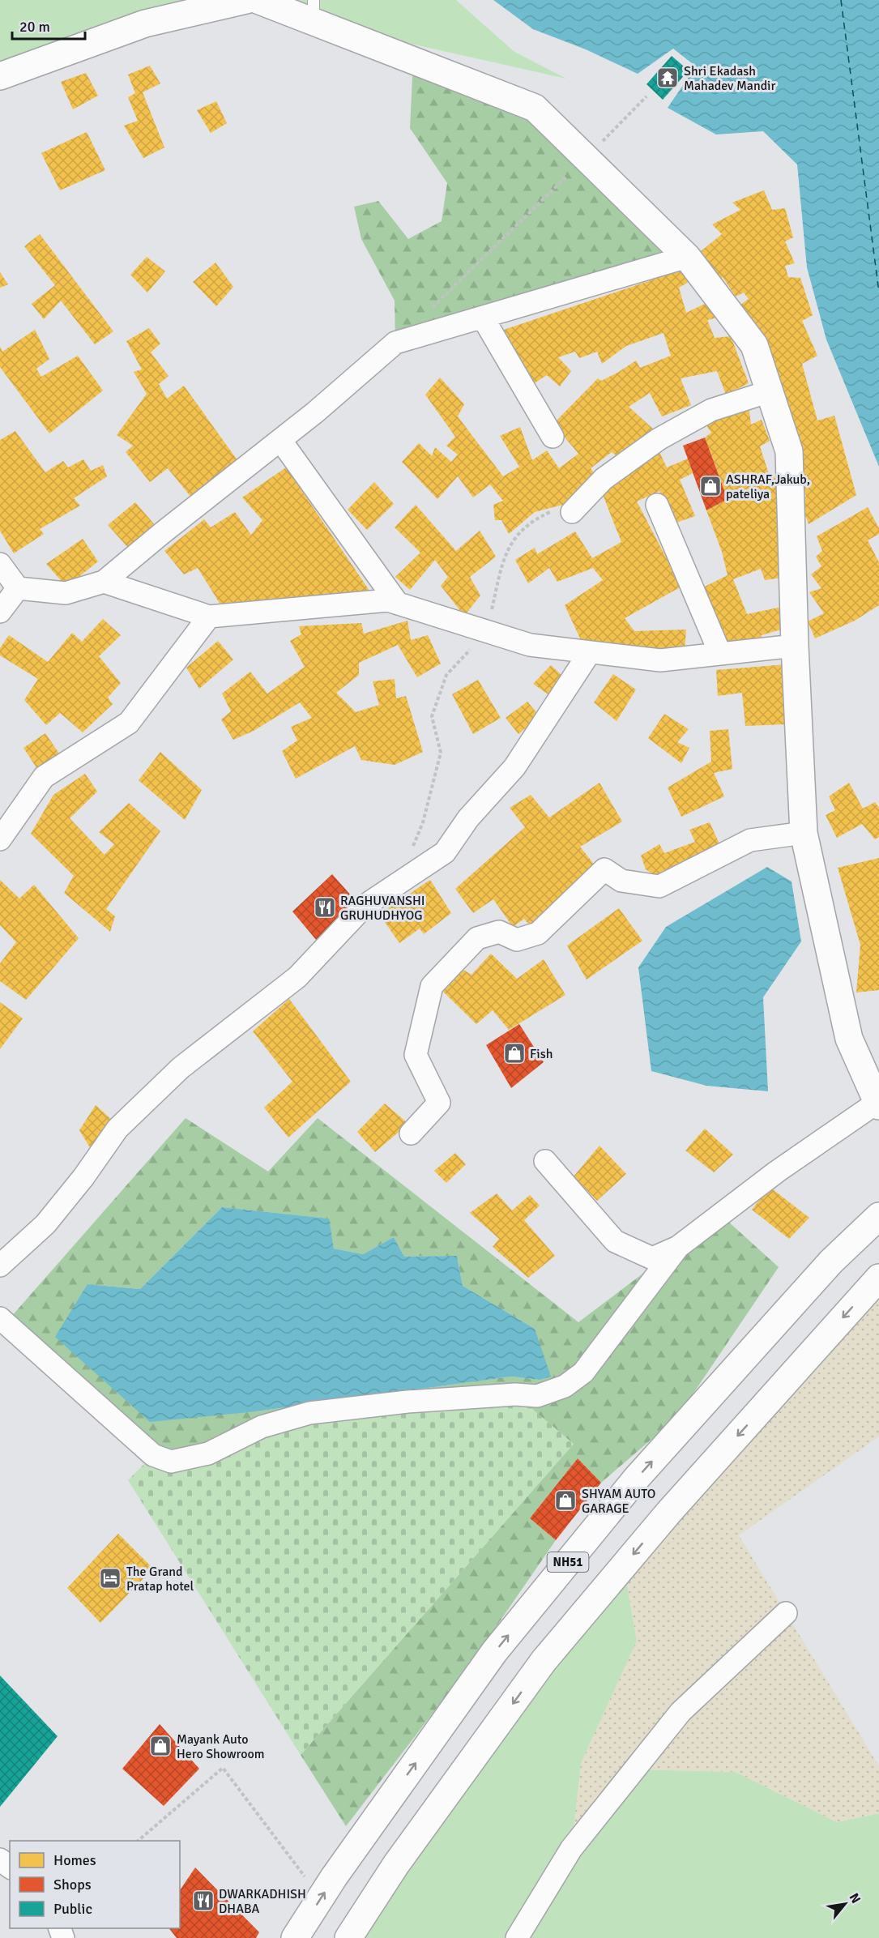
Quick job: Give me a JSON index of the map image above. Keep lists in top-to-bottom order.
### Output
{
  "streets": {
    "main road": ["NH51"]
  },
  "places": {
    "temple": ["Shri Ekadash Mahadev Mandir"],
    "shop": [
      "ASHRAF,Jakub, pateliya",
      "Fish",
      "SHYAM AUTO GARAGE",
      "Mayank Auto Hero Showroom"
    ],
    "restaurant": ["RAGHUVANSHI GRUHUDHYOG", "DWARKADHISH DHABA"],
    "hotel": ["The Grand Pratap hotel"]
  },
  "legend": ["Homes", "Shops", "Public"],
  "scale_bar": "20 m",
  "north": "top right"
}
